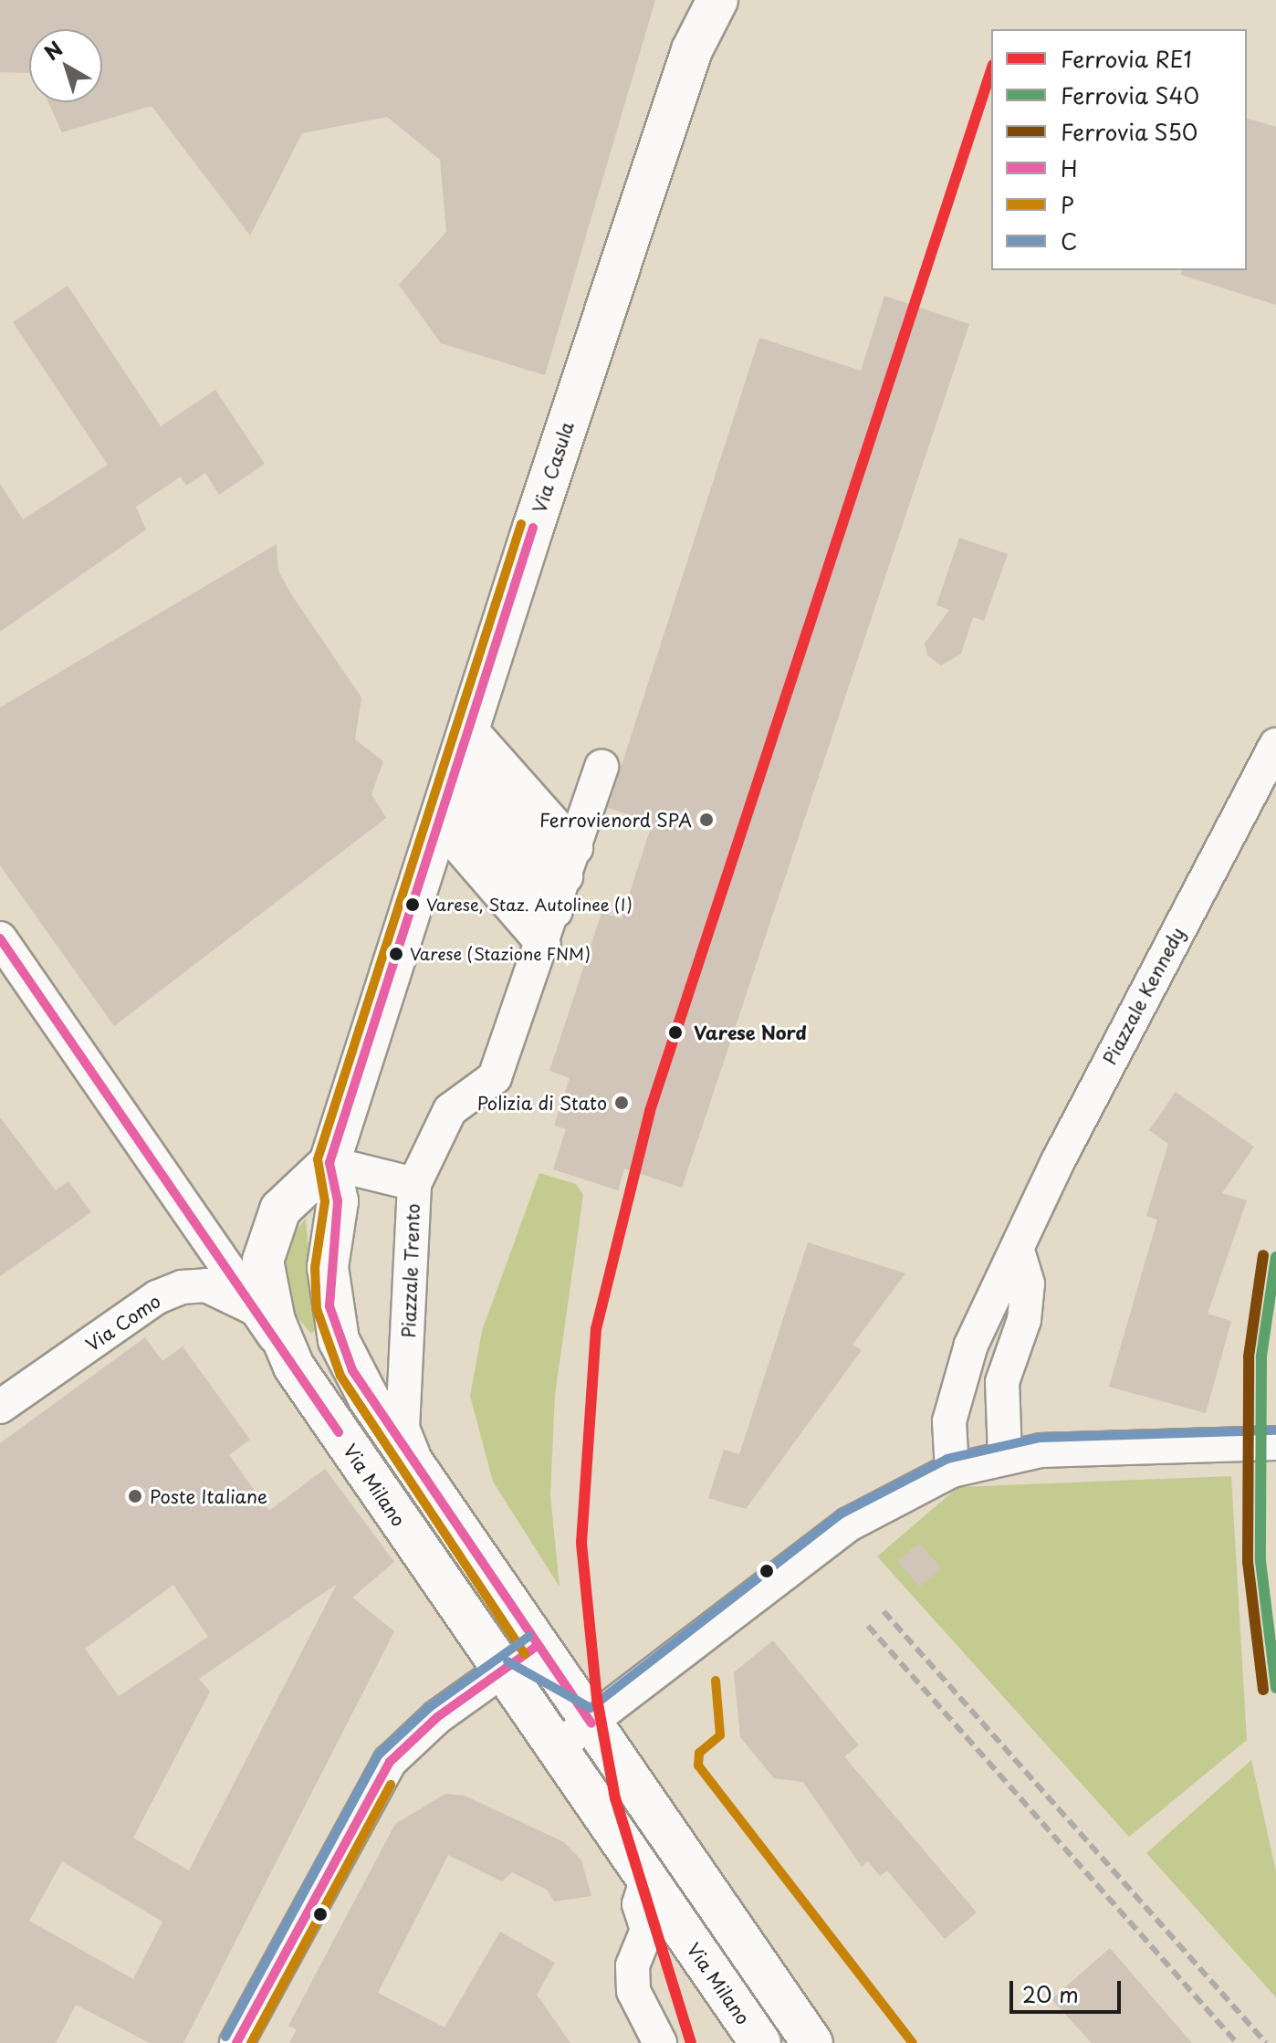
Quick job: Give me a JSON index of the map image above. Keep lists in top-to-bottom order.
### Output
{
  "streets": {
    "main road": ["Via Casula", "Via Milano"],
    "street": ["Piazzale Kennedy", "Piazzale Trento", "Via Como"]
  },
  "crossings": [
    ["Via Casula", "Piazzale Trento"],
    ["Via Casula", "Via Milano"],
    ["Piazzale Trento", "Via Milano"],
    ["Via Como", "Via Milano"]
  ],
  "places": [
    "Ferrovienord SPA",
    "Varese, Staz. Autolinee (I)",
    "Varese (Stazione FNM)",
    "Varese Nord",
    "Polizia di Stato",
    "Poste Italiane"
  ],
  "lines": [
    "rail line RE1",
    "transit line P",
    "transit line H",
    "rail line S50",
    "rail line S40",
    "transit line C"
  ],
  "legend": [
    "Ferrovia RE1",
    "Ferrovia S40",
    "Ferrovia S50",
    "H",
    "P",
    "C"
  ],
  "scale_bar": "20 m",
  "north": "top left"
}
